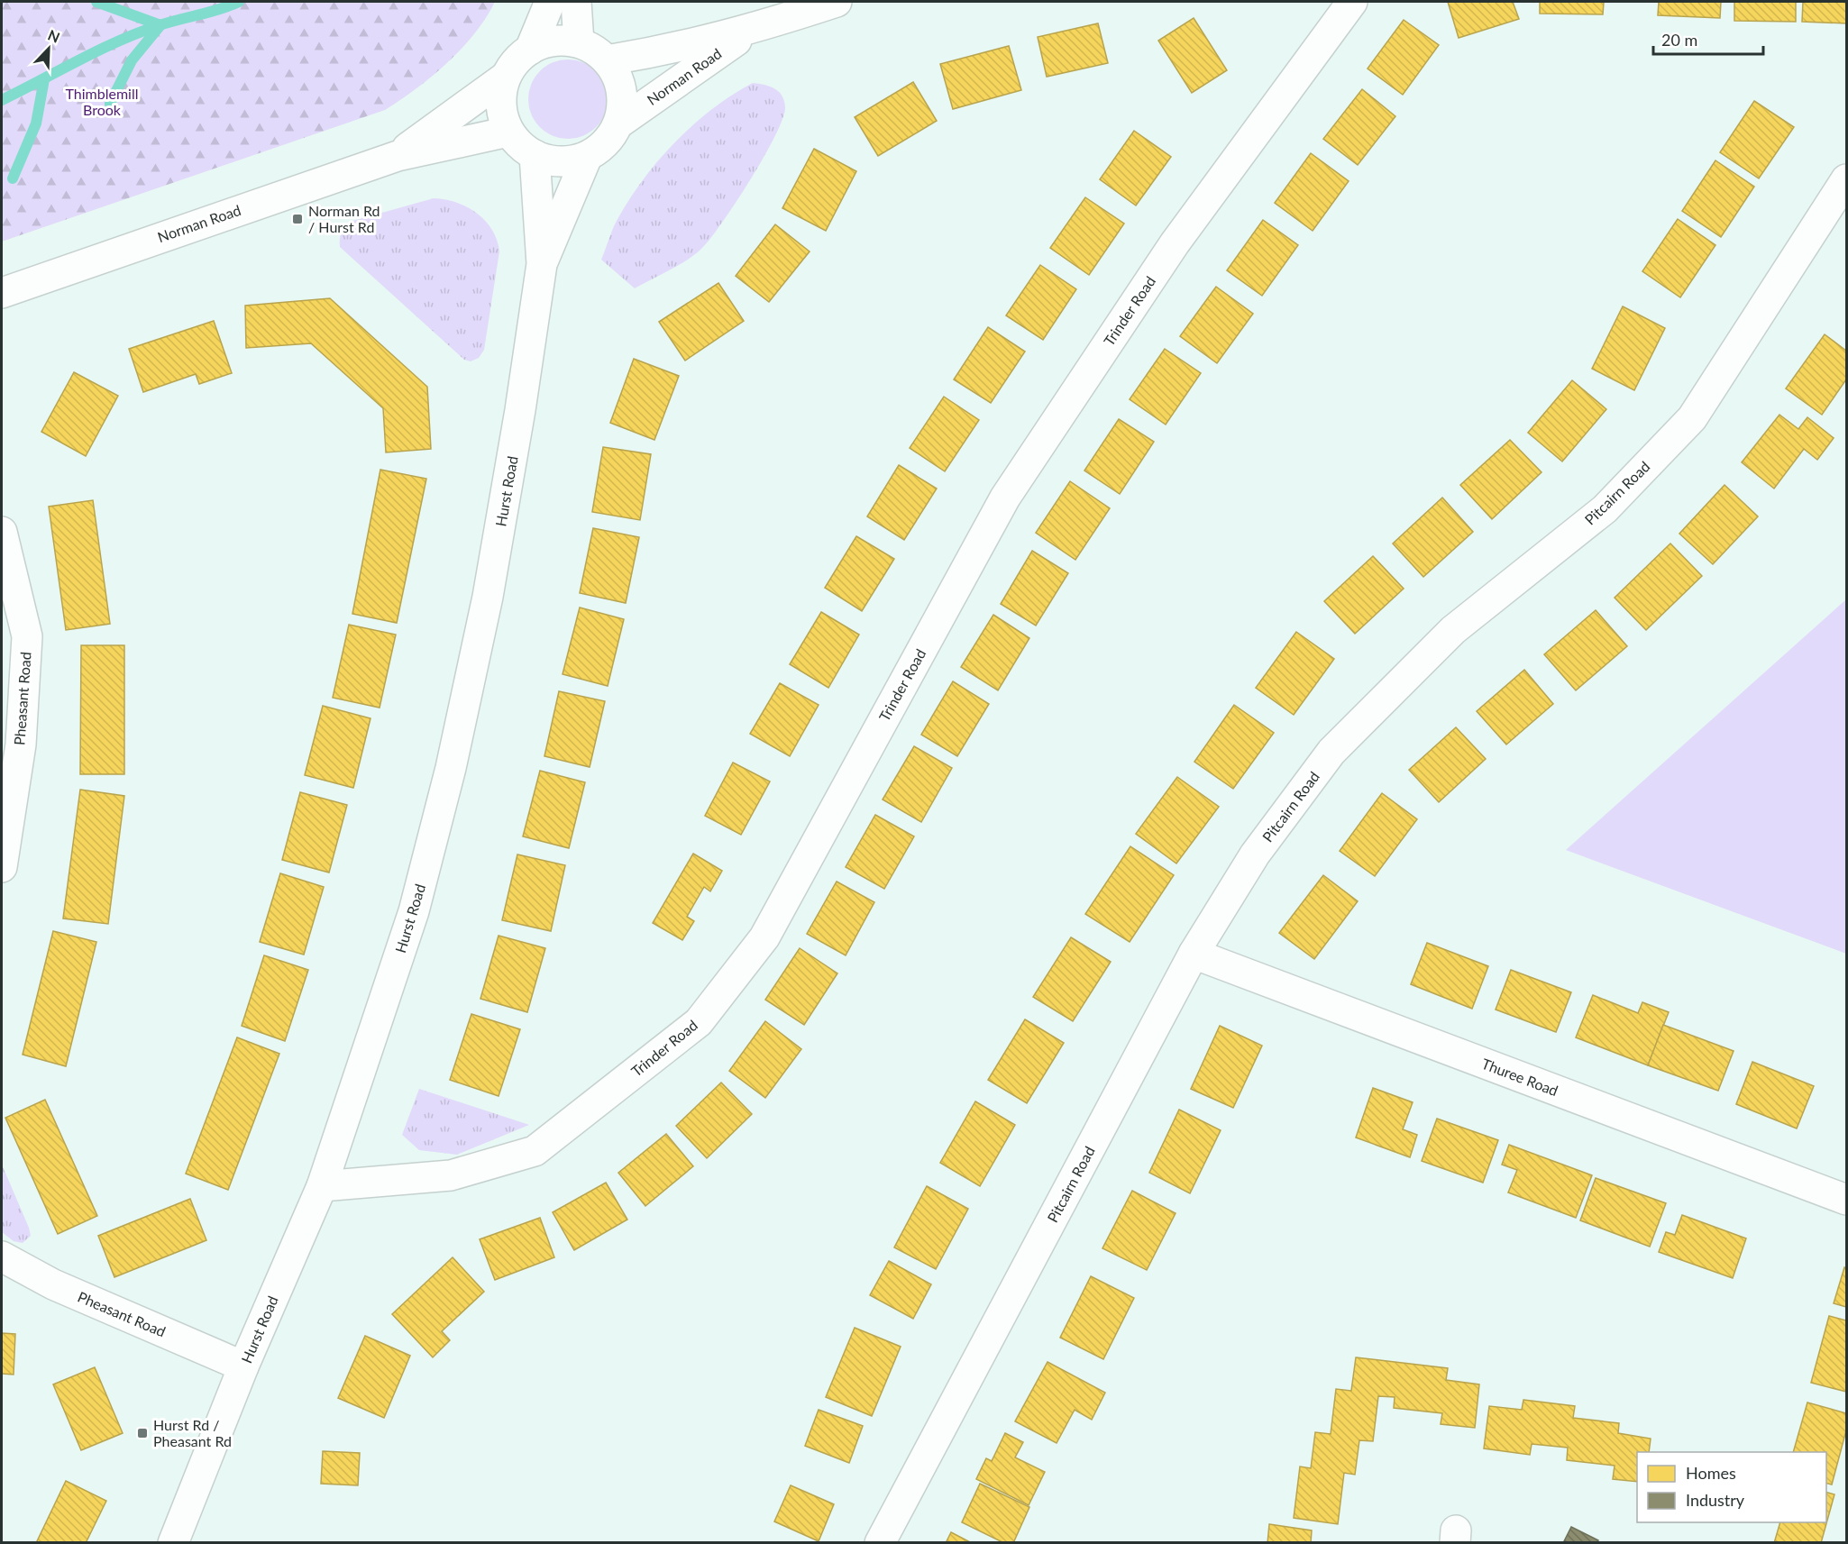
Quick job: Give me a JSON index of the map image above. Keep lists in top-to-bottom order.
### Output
{
  "streets": {
    "street": [
      "Norman Road",
      "Trinder Road",
      "Hurst Road",
      "Pitcairn Road",
      "Pheasant Road",
      "Thuree Road"
    ]
  },
  "crossings": [
    ["Norman Road", "Hurst Road"],
    ["Trinder Road", "Hurst Road"],
    ["Hurst Road", "Pheasant Road"],
    ["Pitcairn Road", "Thuree Road"]
  ],
  "parks": ["Thimblemill Brook"],
  "places": {
    "transit": ["Norman Rd / Hurst Rd", "Hurst Rd / Pheasant Rd"]
  },
  "legend": ["Homes", "Industry"],
  "scale_bar": "20 m",
  "north": "top right"
}
